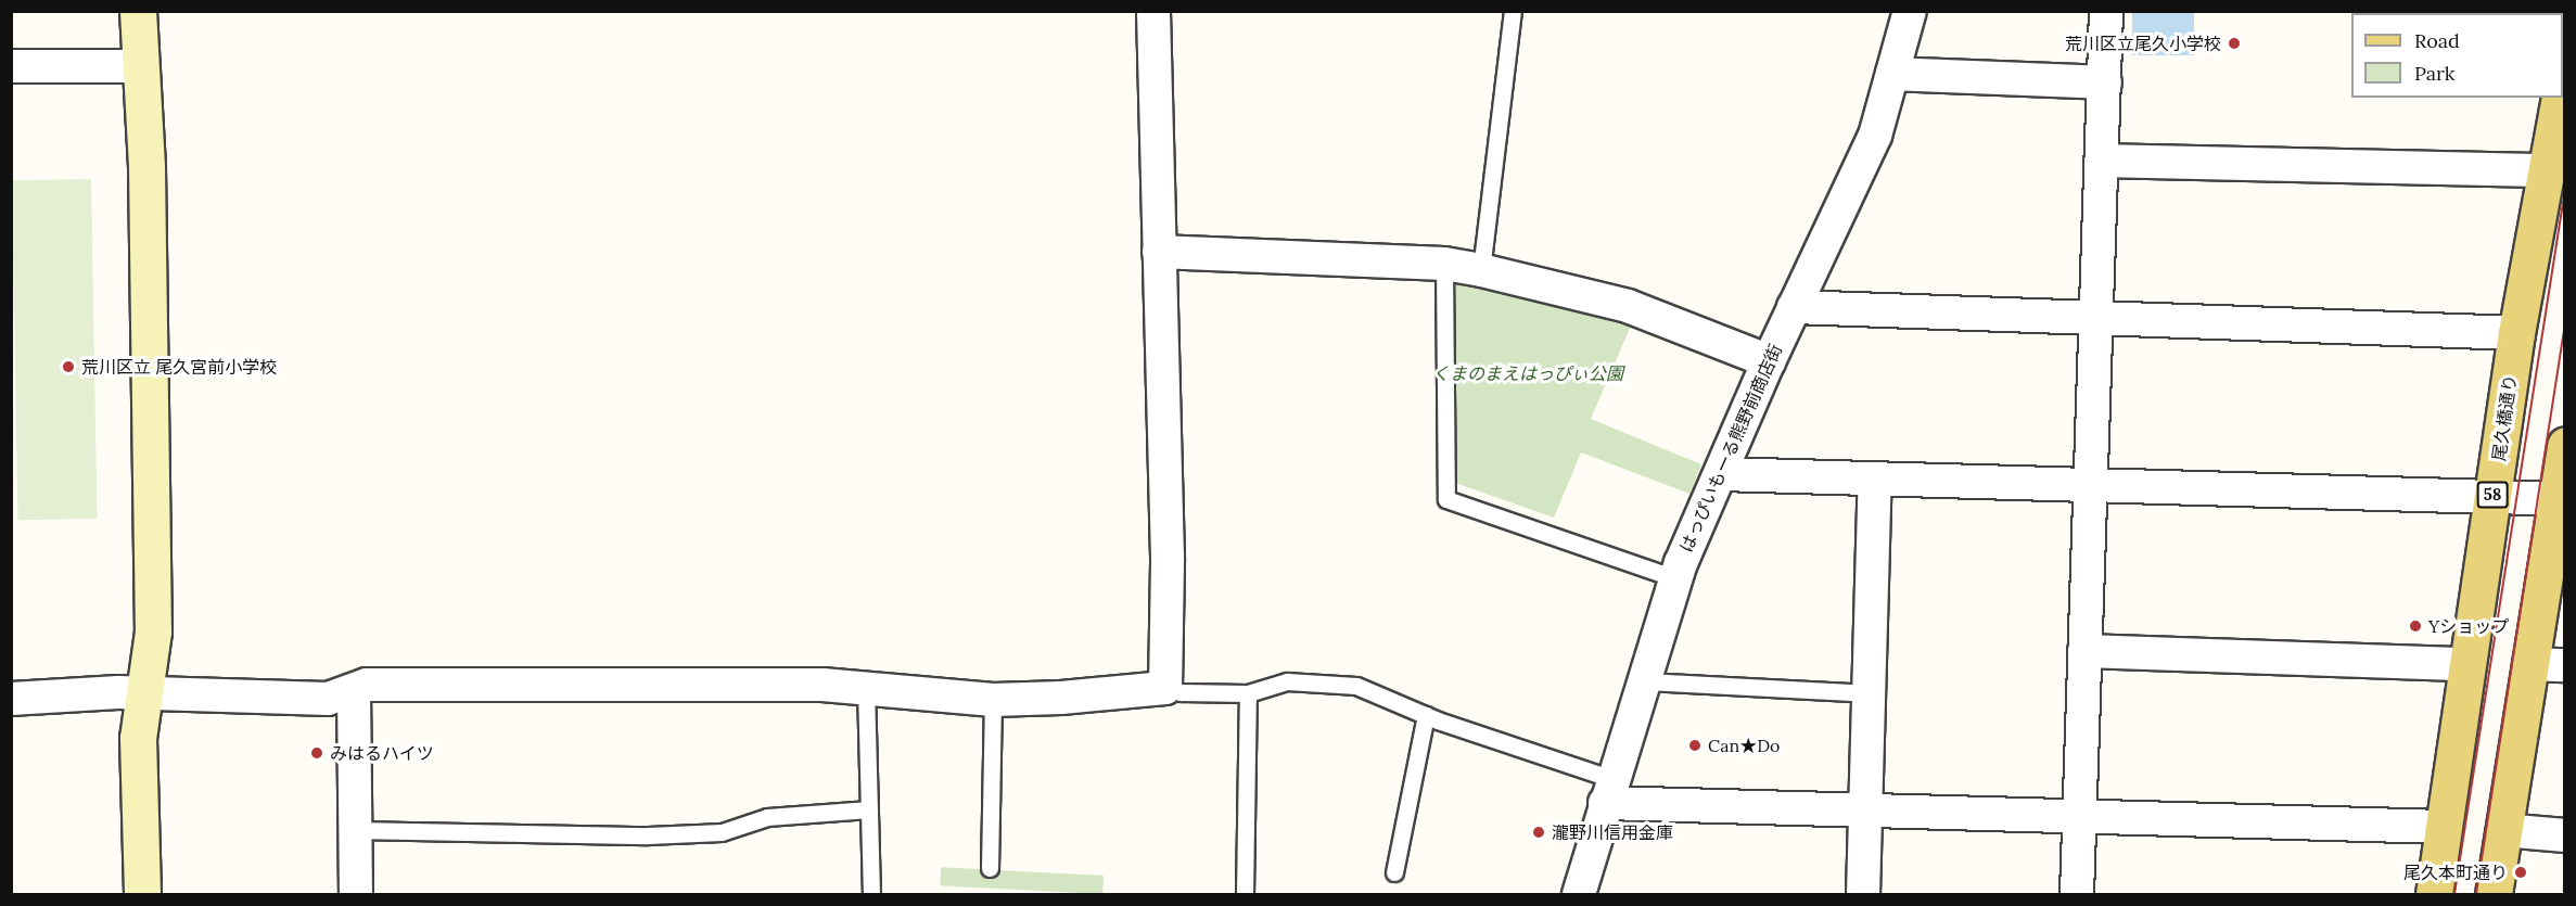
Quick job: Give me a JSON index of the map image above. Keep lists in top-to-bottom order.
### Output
{
  "streets": {
    "main road": ["尾久橋通り", "58"],
    "street": ["はっぴいもーる熊野前商店街"]
  },
  "parks": ["くまのまえはっぴぃ公園"],
  "places": [
    "荒川区立尾久小学校",
    "荒川区立 尾久宮前小学校",
    "Yショップ",
    "Can★Do",
    "みはるハイツ",
    "瀧野川信用金庫",
    "尾久本町通り"
  ],
  "legend": ["Road", "Park"]
}
